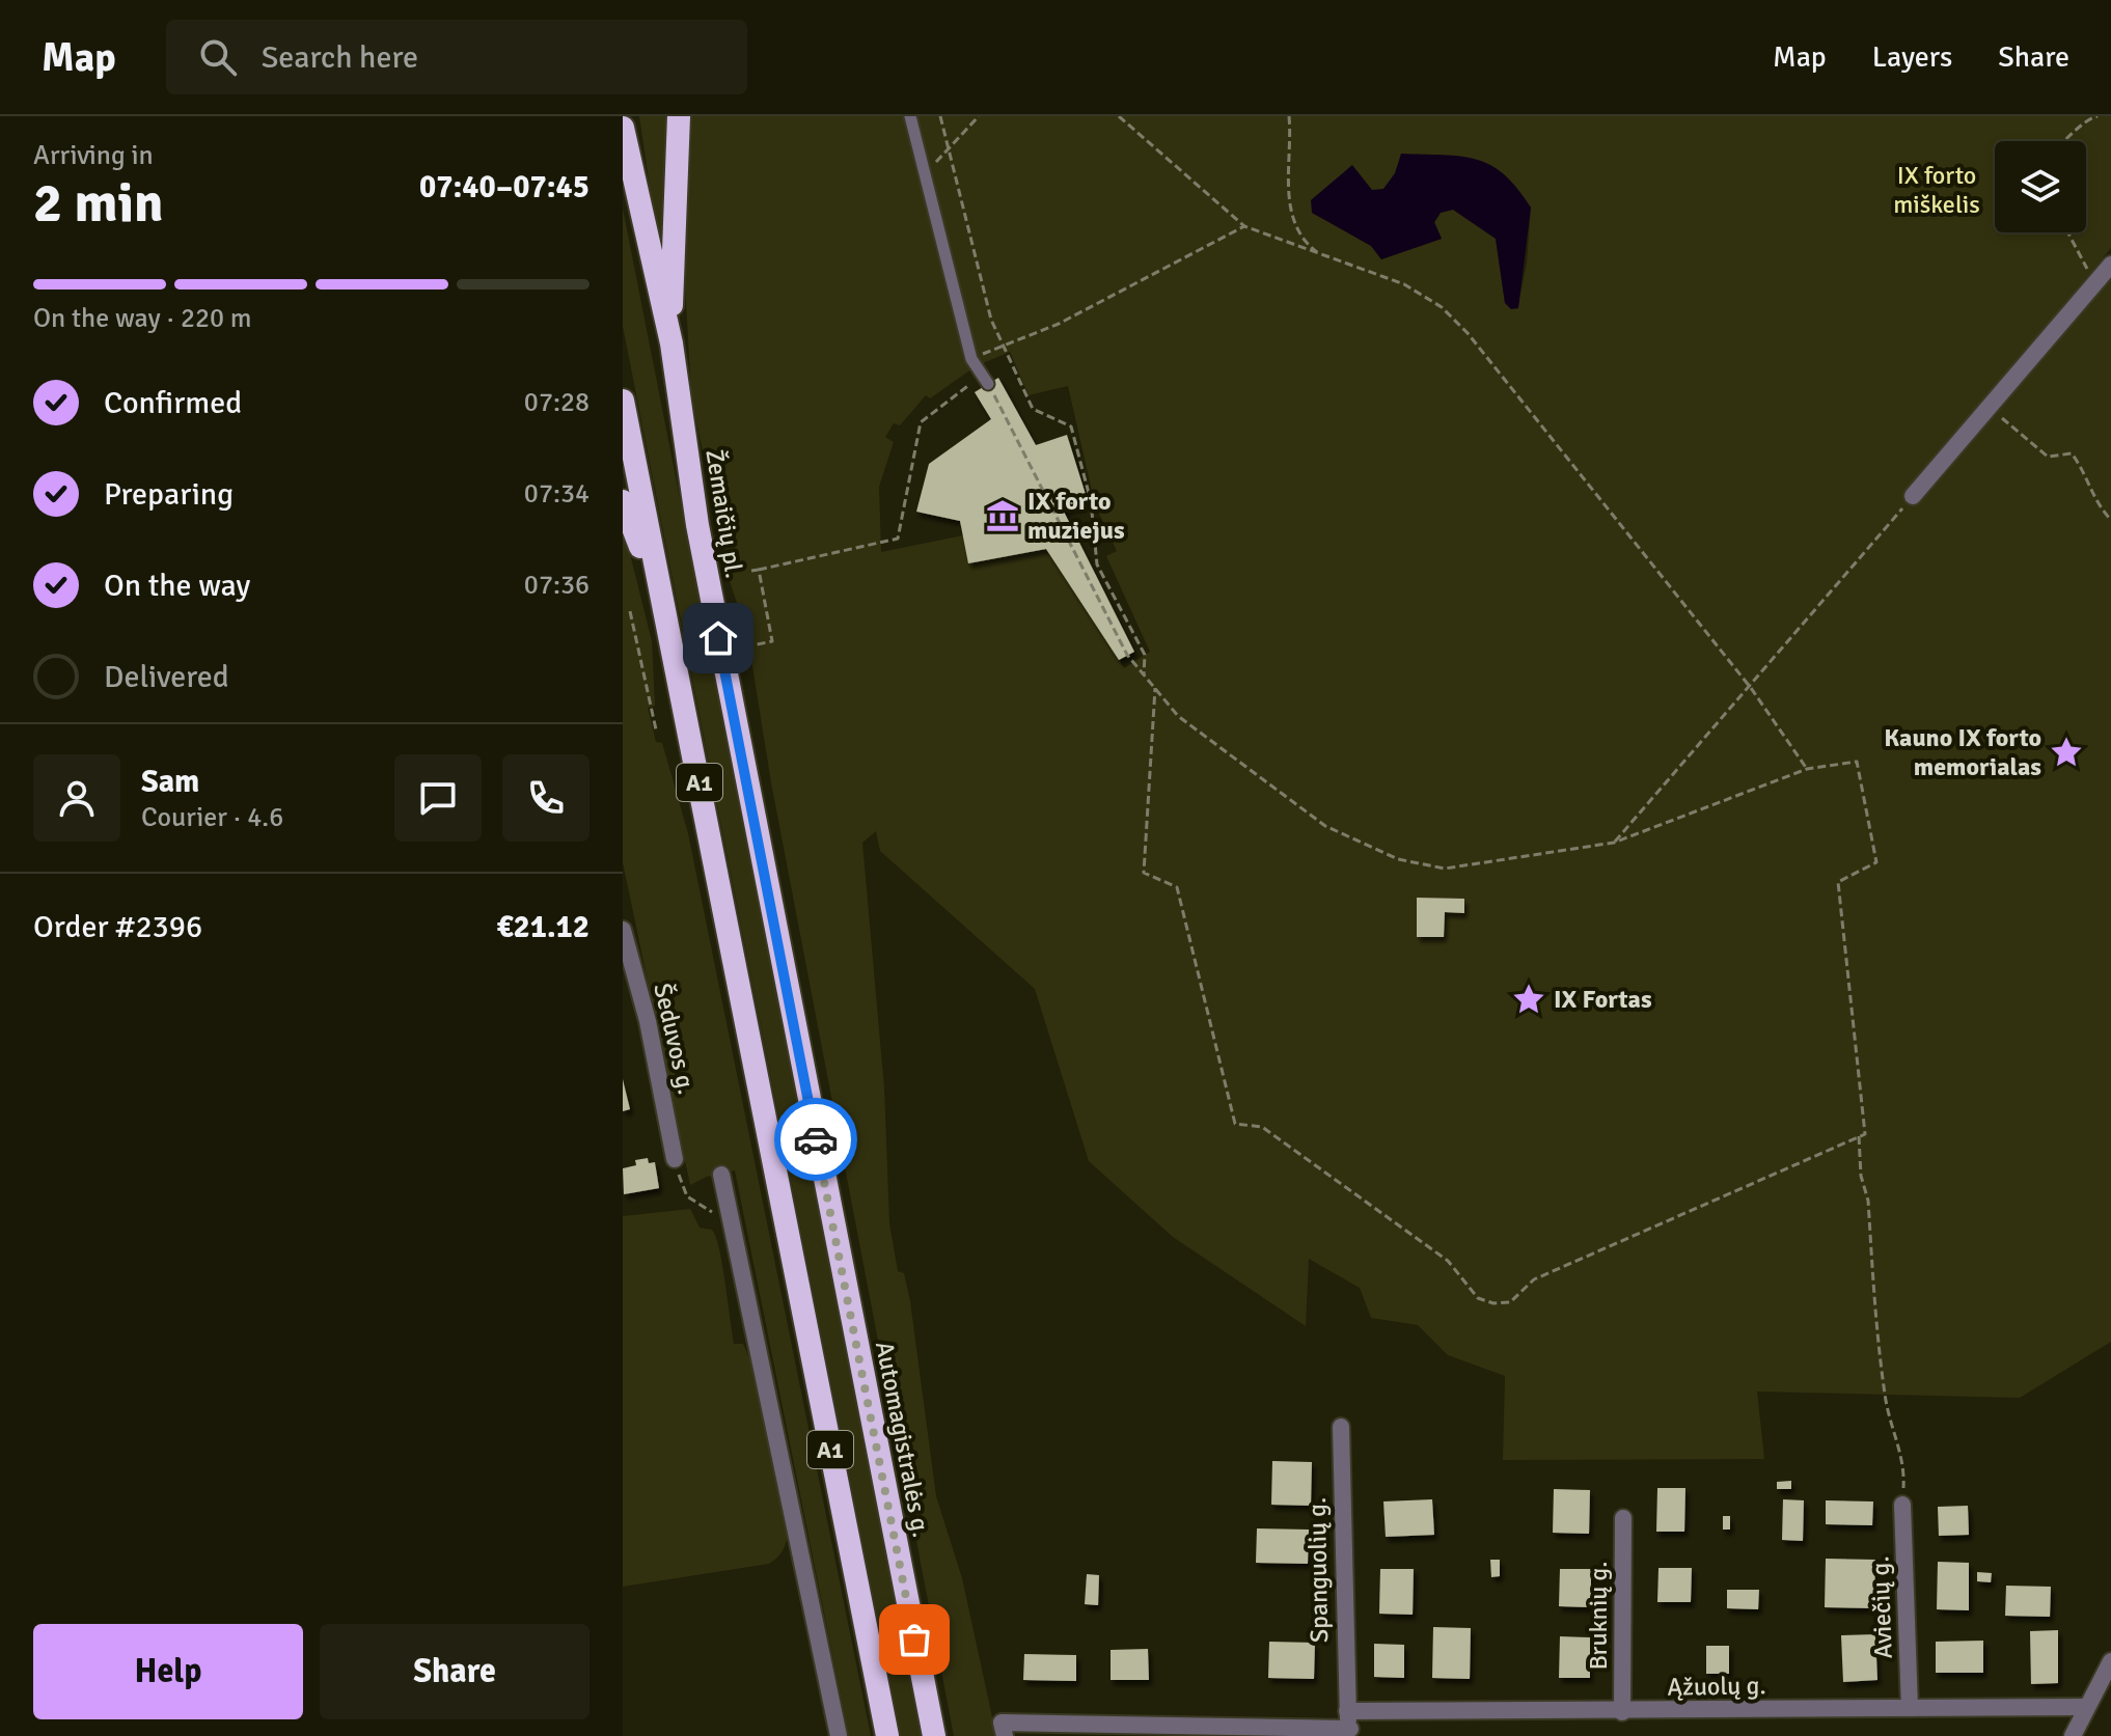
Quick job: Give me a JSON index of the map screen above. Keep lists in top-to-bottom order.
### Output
{
  "streets": {
    "highway": ["Žemaičių pl.", "A1", "Automagistralės g."],
    "street": [
      "Šeduvos g.",
      "Spanguolių g.",
      "Aviečių g.",
      "Bruknių g.",
      "Ąžuolų g."
    ]
  },
  "crossings": [
    ["Žemaičių pl.", "Automagistralės g."],
    ["Spanguolių g.", "Ąžuolų g."],
    ["Aviečių g.", "Ąžuolų g."],
    ["Bruknių g.", "Ąžuolų g."]
  ],
  "parks": ["IX forto miškelis"],
  "places": {
    "museum": ["IX forto muziejus"],
    "place": ["Kauno IX forto memorialas", "IX Fortas"]
  },
  "page": {
    "header": "Map",
    "search": "Search here",
    "nav": ["Map", "Layers", "Share"],
    "heading": ["2 min", "Arriving in", "07:40–07:45"],
    "panel": [
      "Sam",
      "Courier · 4.6",
      "Order #2396",
      "€21.12"
    ],
    "bar": "On the way · 220 m",
    "list": [
      ["Confirmed", "07:28"],
      ["Preparing", "07:34"],
      ["On the way", "07:36"],
      "Delivered"
    ],
    "buttons": ["Help", "Share"]
  }
}
